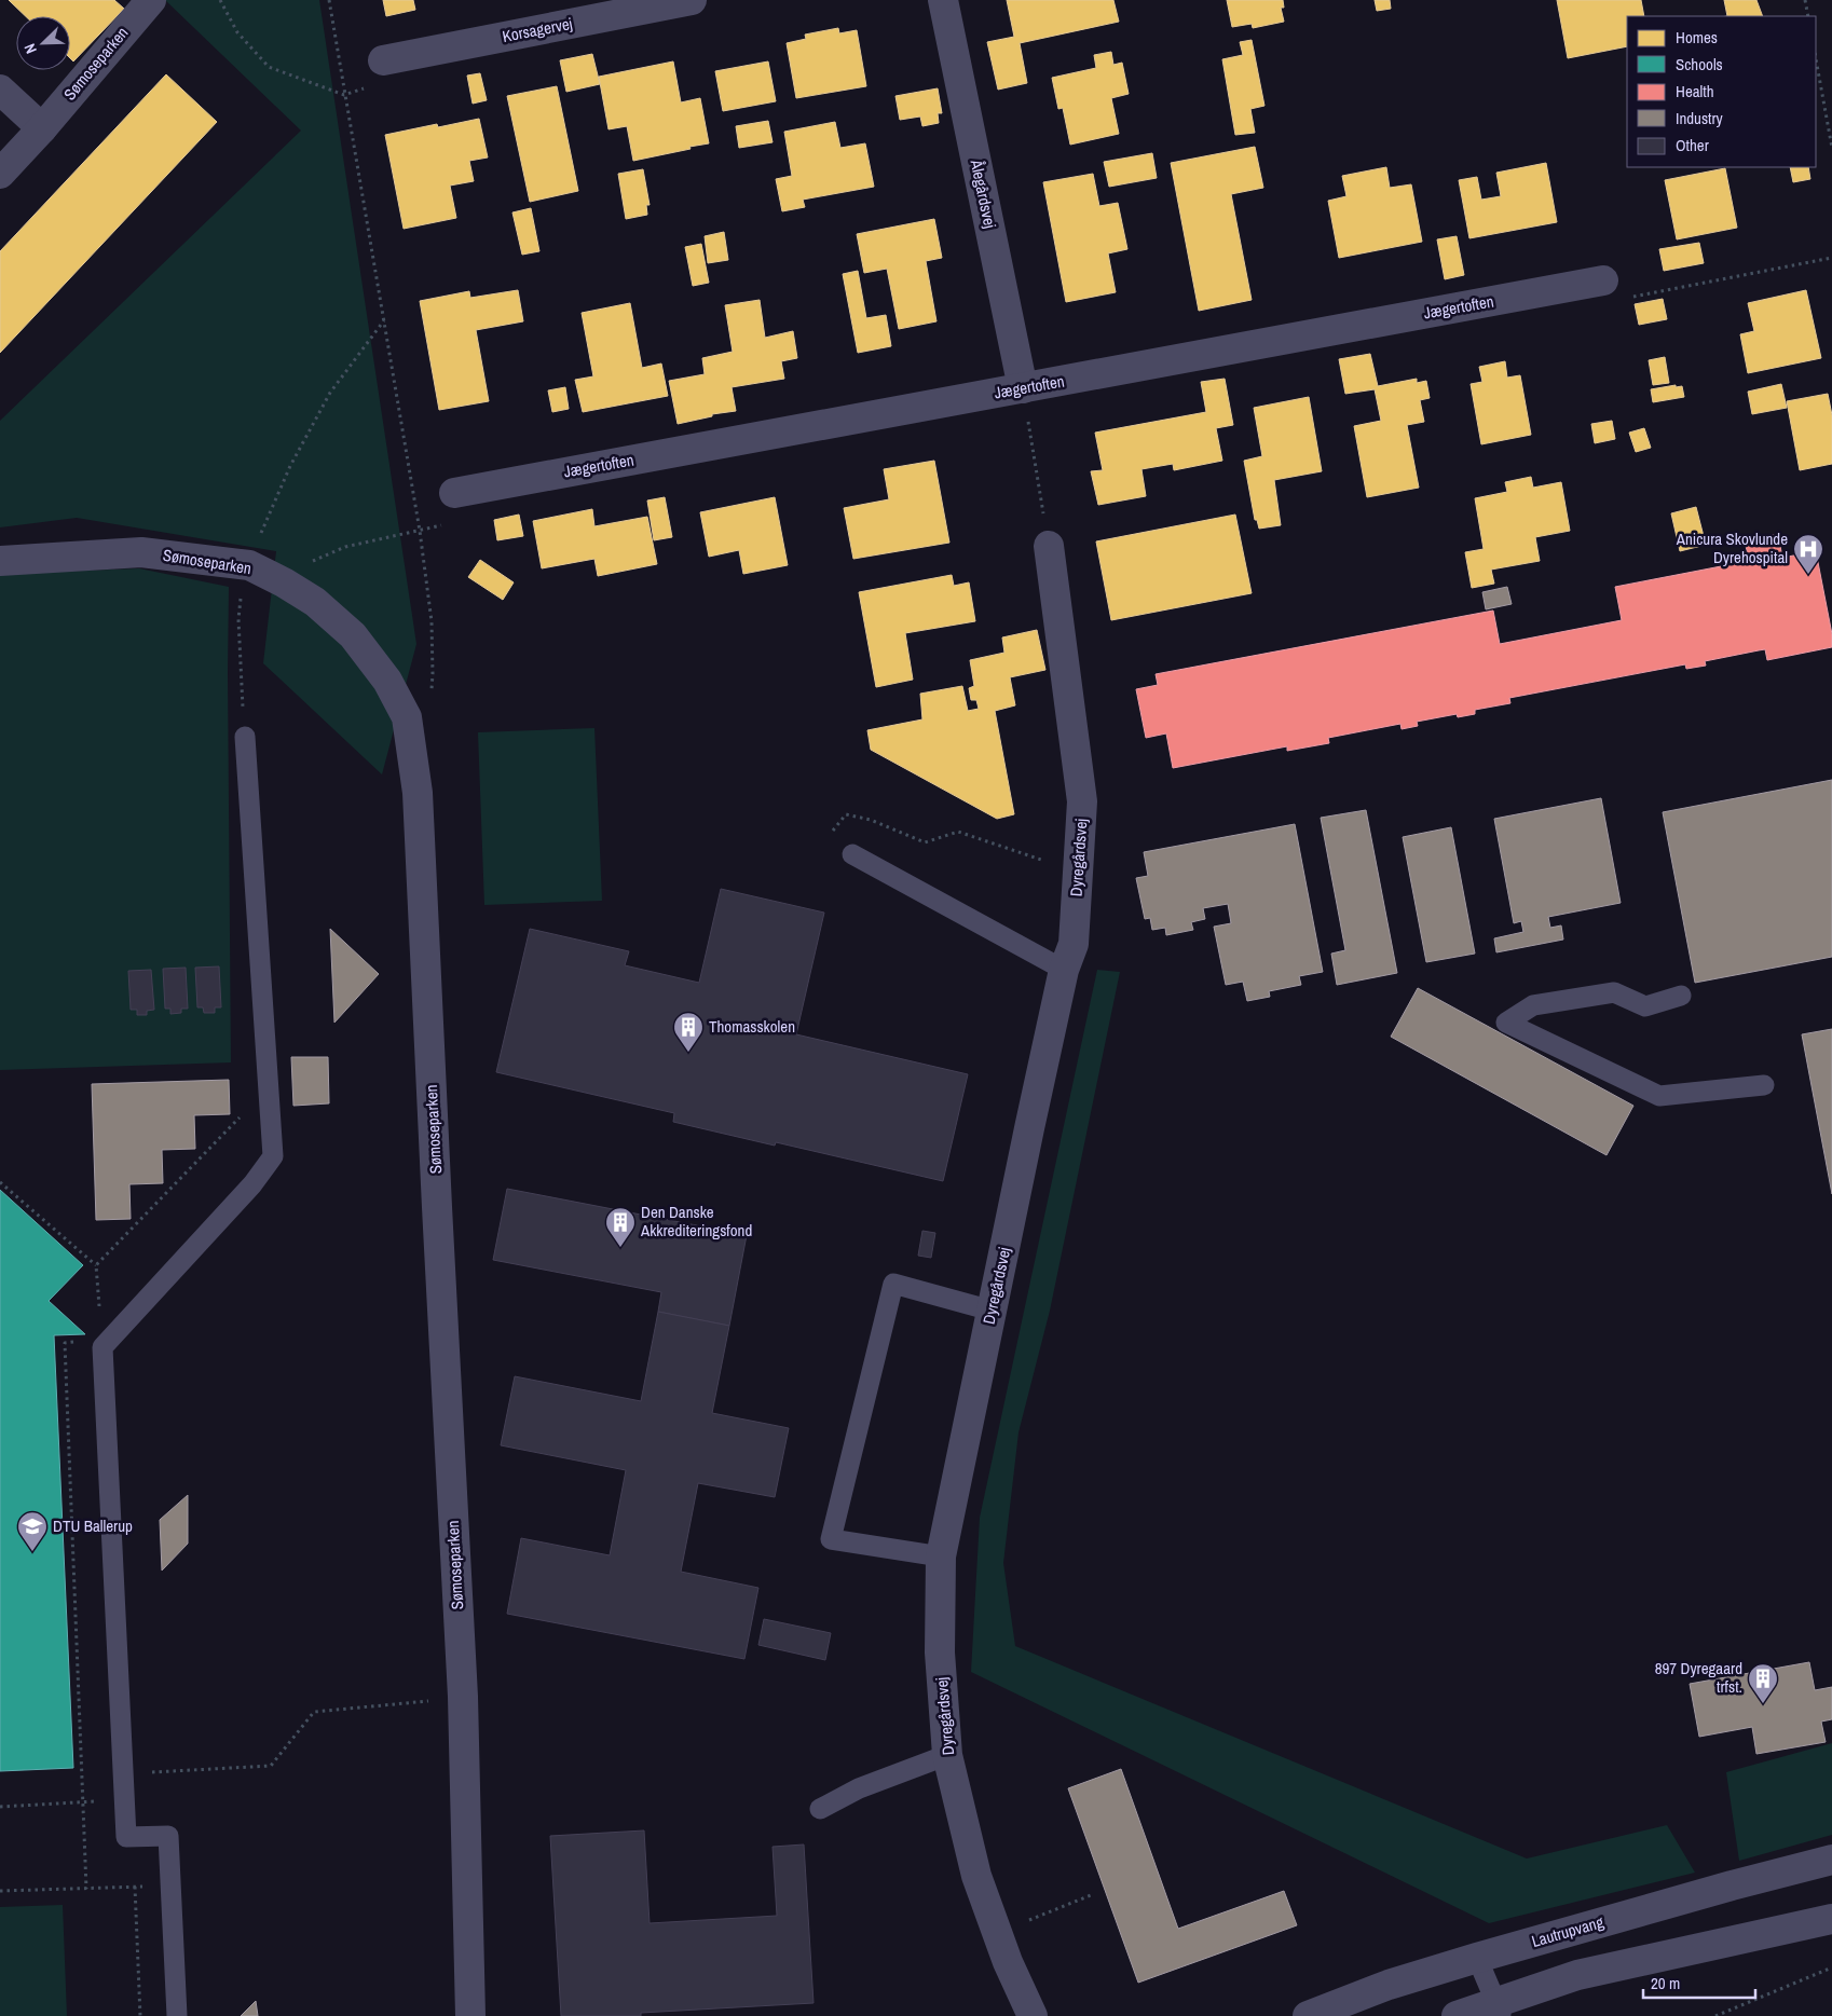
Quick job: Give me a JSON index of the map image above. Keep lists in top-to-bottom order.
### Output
{
  "streets": {
    "street": [
      "Korsagervej",
      "Sømoseparken",
      "Ålegårdsvej",
      "Jægertoften",
      "Dyregårdsvej",
      "Lautrupvang"
    ]
  },
  "crossings": [
    ["Ålegårdsvej", "Jægertoften"]
  ],
  "places": {
    "hospital": ["Anicura Skovlunde Dyrehospital"],
    "building": ["Thomasskolen", "Den Danske Akkrediteringsfond", "897 Dyregaard trfst."],
    "school or university": ["DTU Ballerup"]
  },
  "legend": [
    "Homes",
    "Schools",
    "Health",
    "Industry",
    "Other"
  ],
  "scale_bar": "20 m",
  "north": "bottom left"
}
